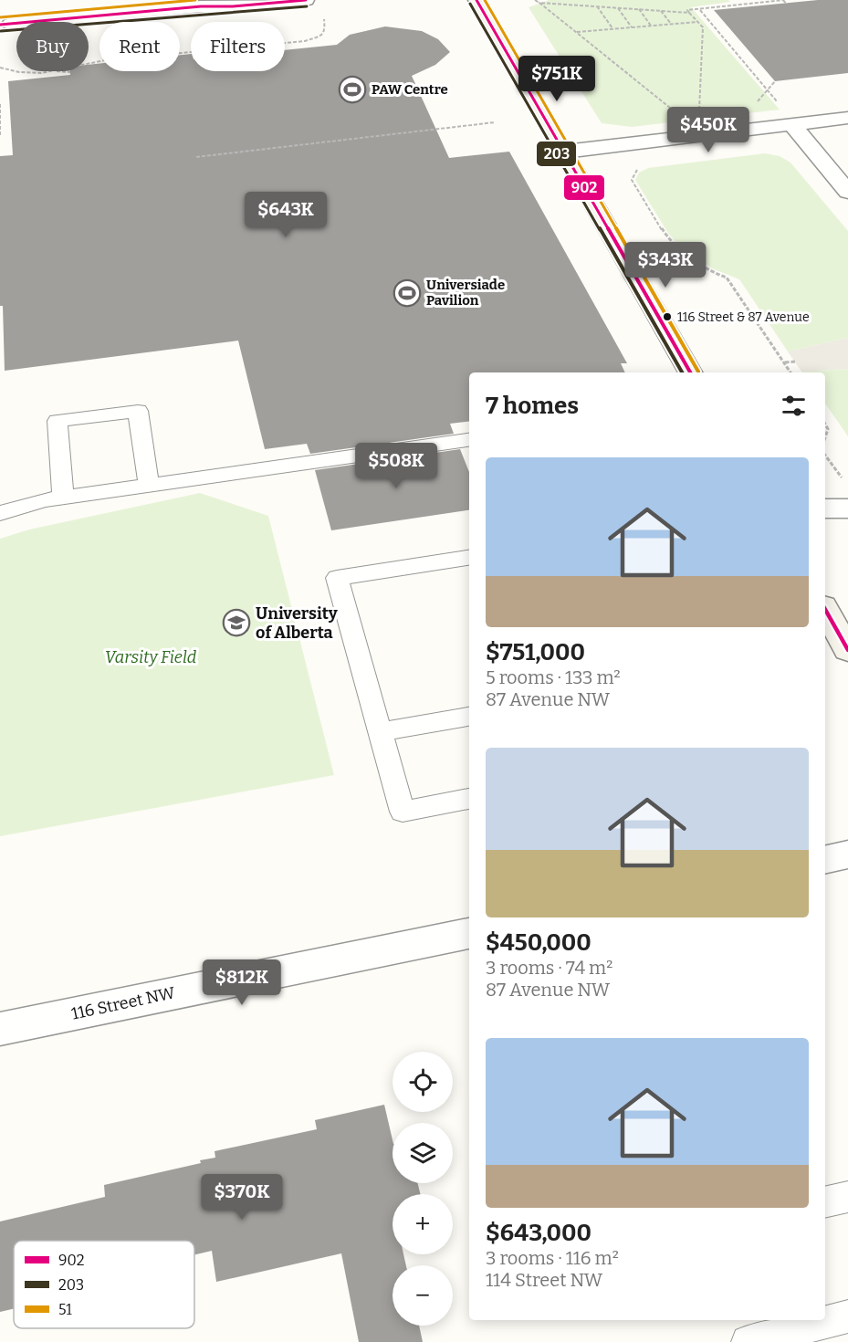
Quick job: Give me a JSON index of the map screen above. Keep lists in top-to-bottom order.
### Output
{
  "streets": {
    "street": ["116 Street NW"]
  },
  "parks": ["Varsity Field"],
  "places": {
    "sports": ["PAW Centre", "Universiade Pavilion"],
    "other": ["116 Street & 87 Avenue"],
    "school or university": ["University of Alberta"]
  },
  "lines": ["transit line 902", "transit line 51", "transit line 203"],
  "legend": ["902", "203", "51"],
  "page": {
    "chip": ["Buy", "Rent", "Filters"],
    "price": [
      "$751K",
      "$450K",
      "$643K",
      "$343K",
      "$508K",
      "$812K",
      "$370K"
    ],
    "heading": "7 homes",
    "list": [
      {
        "name": "$751,000",
        "note": "5 rooms · 133 m² · 87 Avenue NW"
      },
      {
        "name": "$450,000",
        "note": "3 rooms · 74 m² · 87 Avenue NW"
      },
      {
        "name": "$643,000",
        "note": "3 rooms · 116 m² · 114 Street NW"
      }
    ],
    "map_buttons": ["+", "−"]
  }
}
